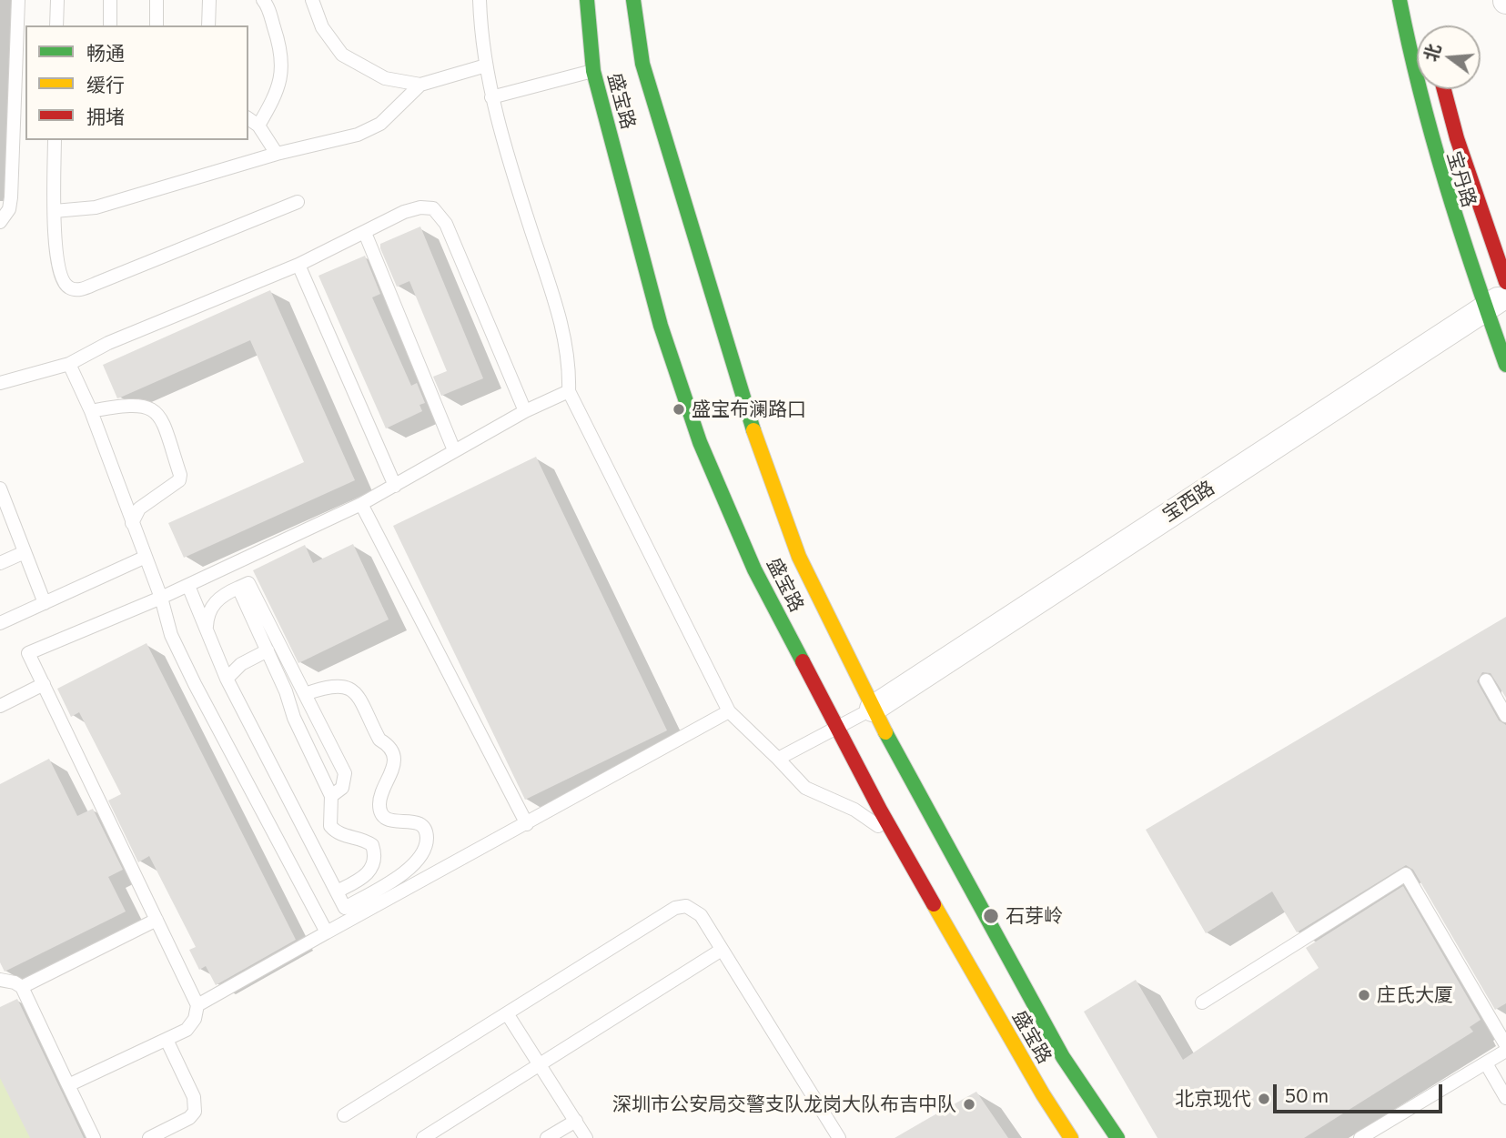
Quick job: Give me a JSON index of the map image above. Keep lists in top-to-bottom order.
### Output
{
  "streets": {
    "main road": ["盛宝路", "宝丹路"],
    "street": ["宝西路"]
  },
  "crossings": [
    ["盛宝路", "宝西路"],
    ["宝丹路", "宝西路"]
  ],
  "places": [
    "盛宝布澜路口",
    "石芽岭",
    "庄氏大厦",
    "北京现代",
    "深圳市公安局交警支队龙岗大队布吉中队"
  ],
  "legend": ["畅通", "缓行", "拥堵"],
  "scale_bar": "50 m",
  "north": "left"
}
